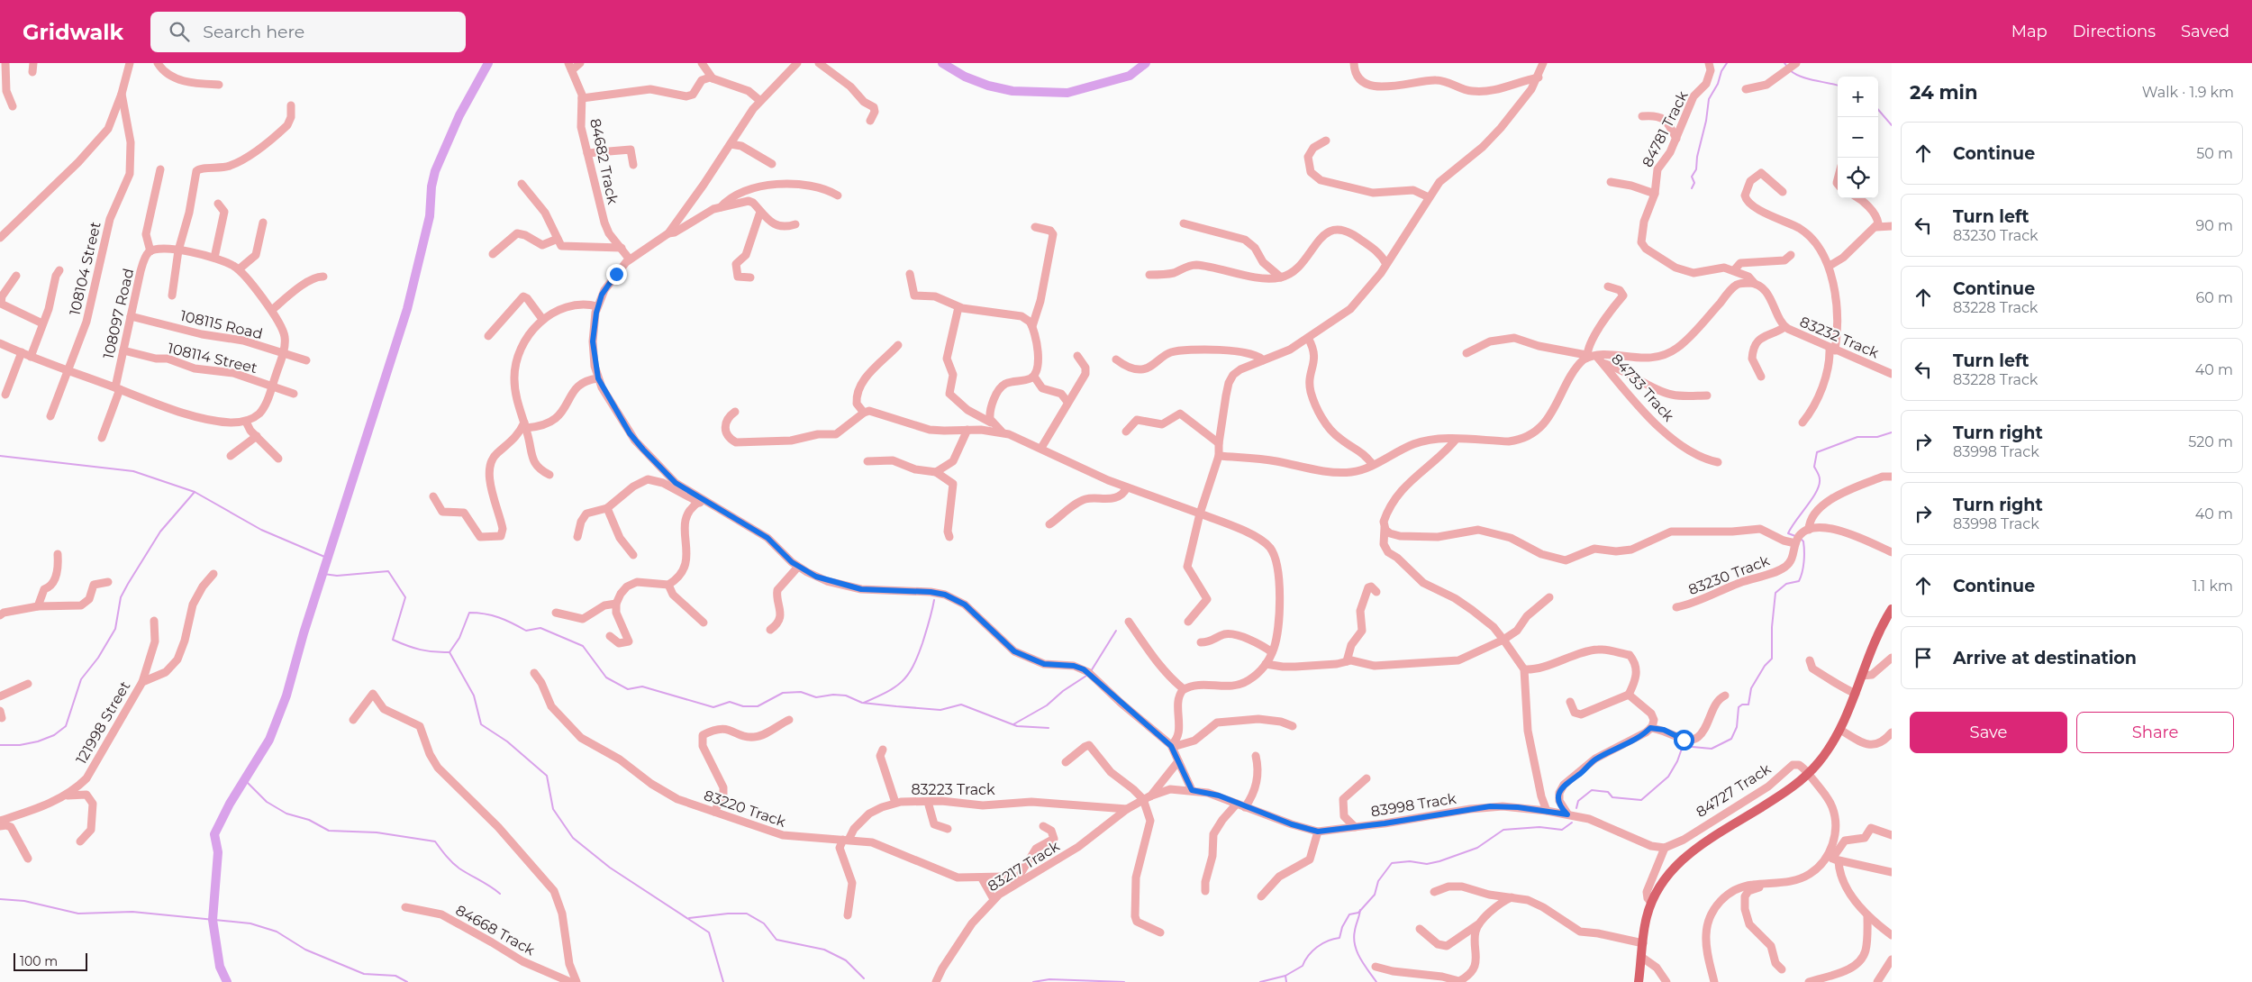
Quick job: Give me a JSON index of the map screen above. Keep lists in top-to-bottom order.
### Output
{
  "streets": {
    "street": [
      "84781 Track",
      "84682 Track",
      "108104 Street",
      "108097 Road",
      "108115 Road",
      "83232 Track",
      "108114 Street",
      "84733 Track",
      "83230 Track",
      "121998 Street",
      "83223 Track",
      "84727 Track",
      "83998 Track",
      "83220 Track",
      "83217 Track",
      "84668 Track"
    ]
  },
  "crossings": [
    ["84781 Track", "83232 Track"],
    ["108097 Road", "108115 Road"],
    ["108097 Road", "108114 Street"],
    ["83223 Track", "83220 Track"],
    ["83223 Track", "83217 Track"],
    ["84727 Track", "83998 Track"],
    ["83998 Track", "83217 Track"],
    ["83220 Track", "83217 Track"]
  ],
  "scale_bar": "100 m",
  "page": {
    "header": "Gridwalk",
    "search": "Search here",
    "nav": ["Map", "Directions", "Saved"],
    "heading": ["24 min", "Walk · 1.9 km"],
    "map_buttons": ["+", "−"],
    "list": [
      ["Continue", "50 m"],
      ["Turn left", "83230 Track", "90 m"],
      ["Continue", "83228 Track", "60 m"],
      ["Turn left", "83228 Track", "40 m"],
      ["Turn right", "83998 Track", "520 m"],
      ["Turn right", "83998 Track", "40 m"],
      ["Continue", "1.1 km"],
      "Arrive at destination"
    ],
    "buttons": ["Save", "Share"],
    "scale": "100 m"
  }
}
